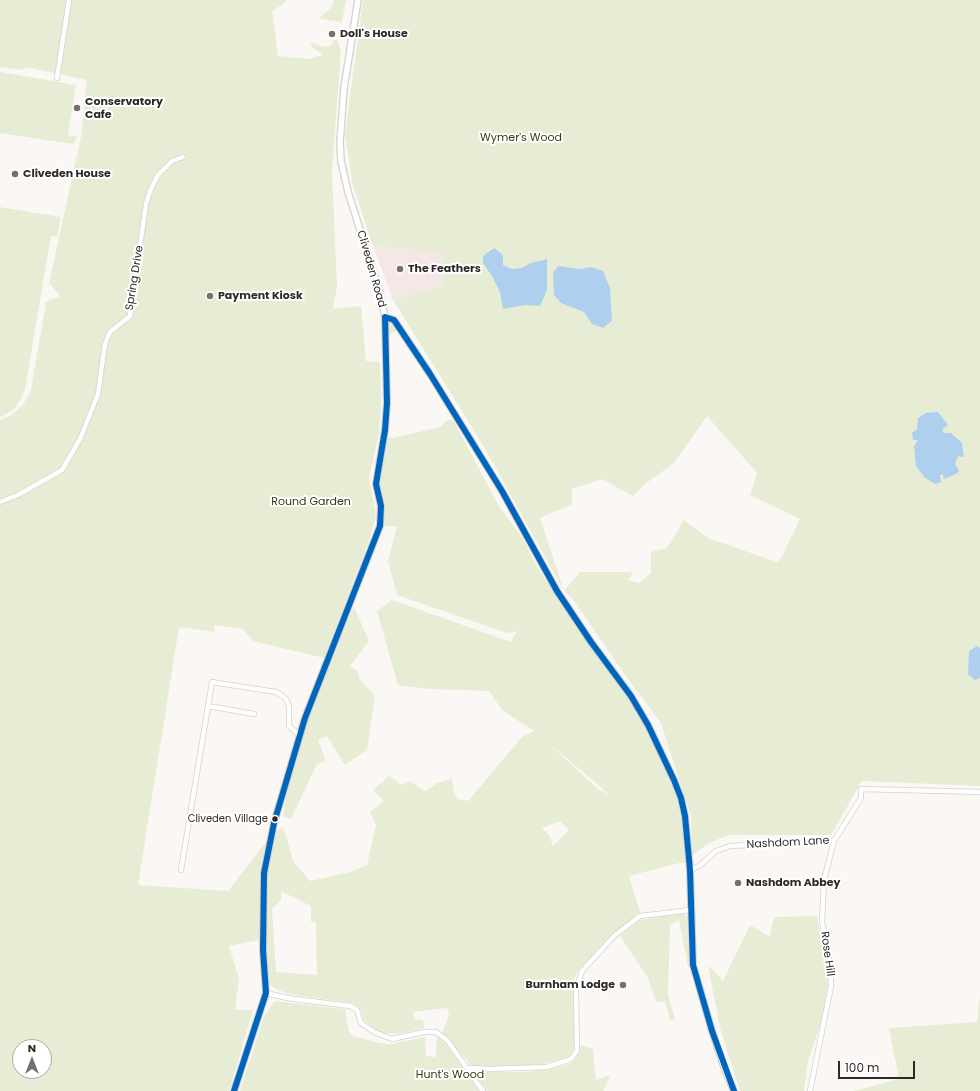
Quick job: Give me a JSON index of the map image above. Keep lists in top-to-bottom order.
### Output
{
  "streets": {
    "street": [
      "Cliveden Road",
      "Spring Drive",
      "Nashdom Lane",
      "Rose Hill"
    ]
  },
  "crossings": [
    ["Nashdom Lane", "Rose Hill"]
  ],
  "parks": ["Wymer's Wood", "Round Garden", "Hunt's Wood"],
  "places": [
    "Doll's House",
    "Conservatory Cafe",
    "Cliveden House",
    "The Feathers",
    "Payment Kiosk",
    "Cliveden Village",
    "Nashdom Abbey",
    "Burnham Lodge"
  ],
  "scale_bar": "100 m",
  "north": "top"
}
